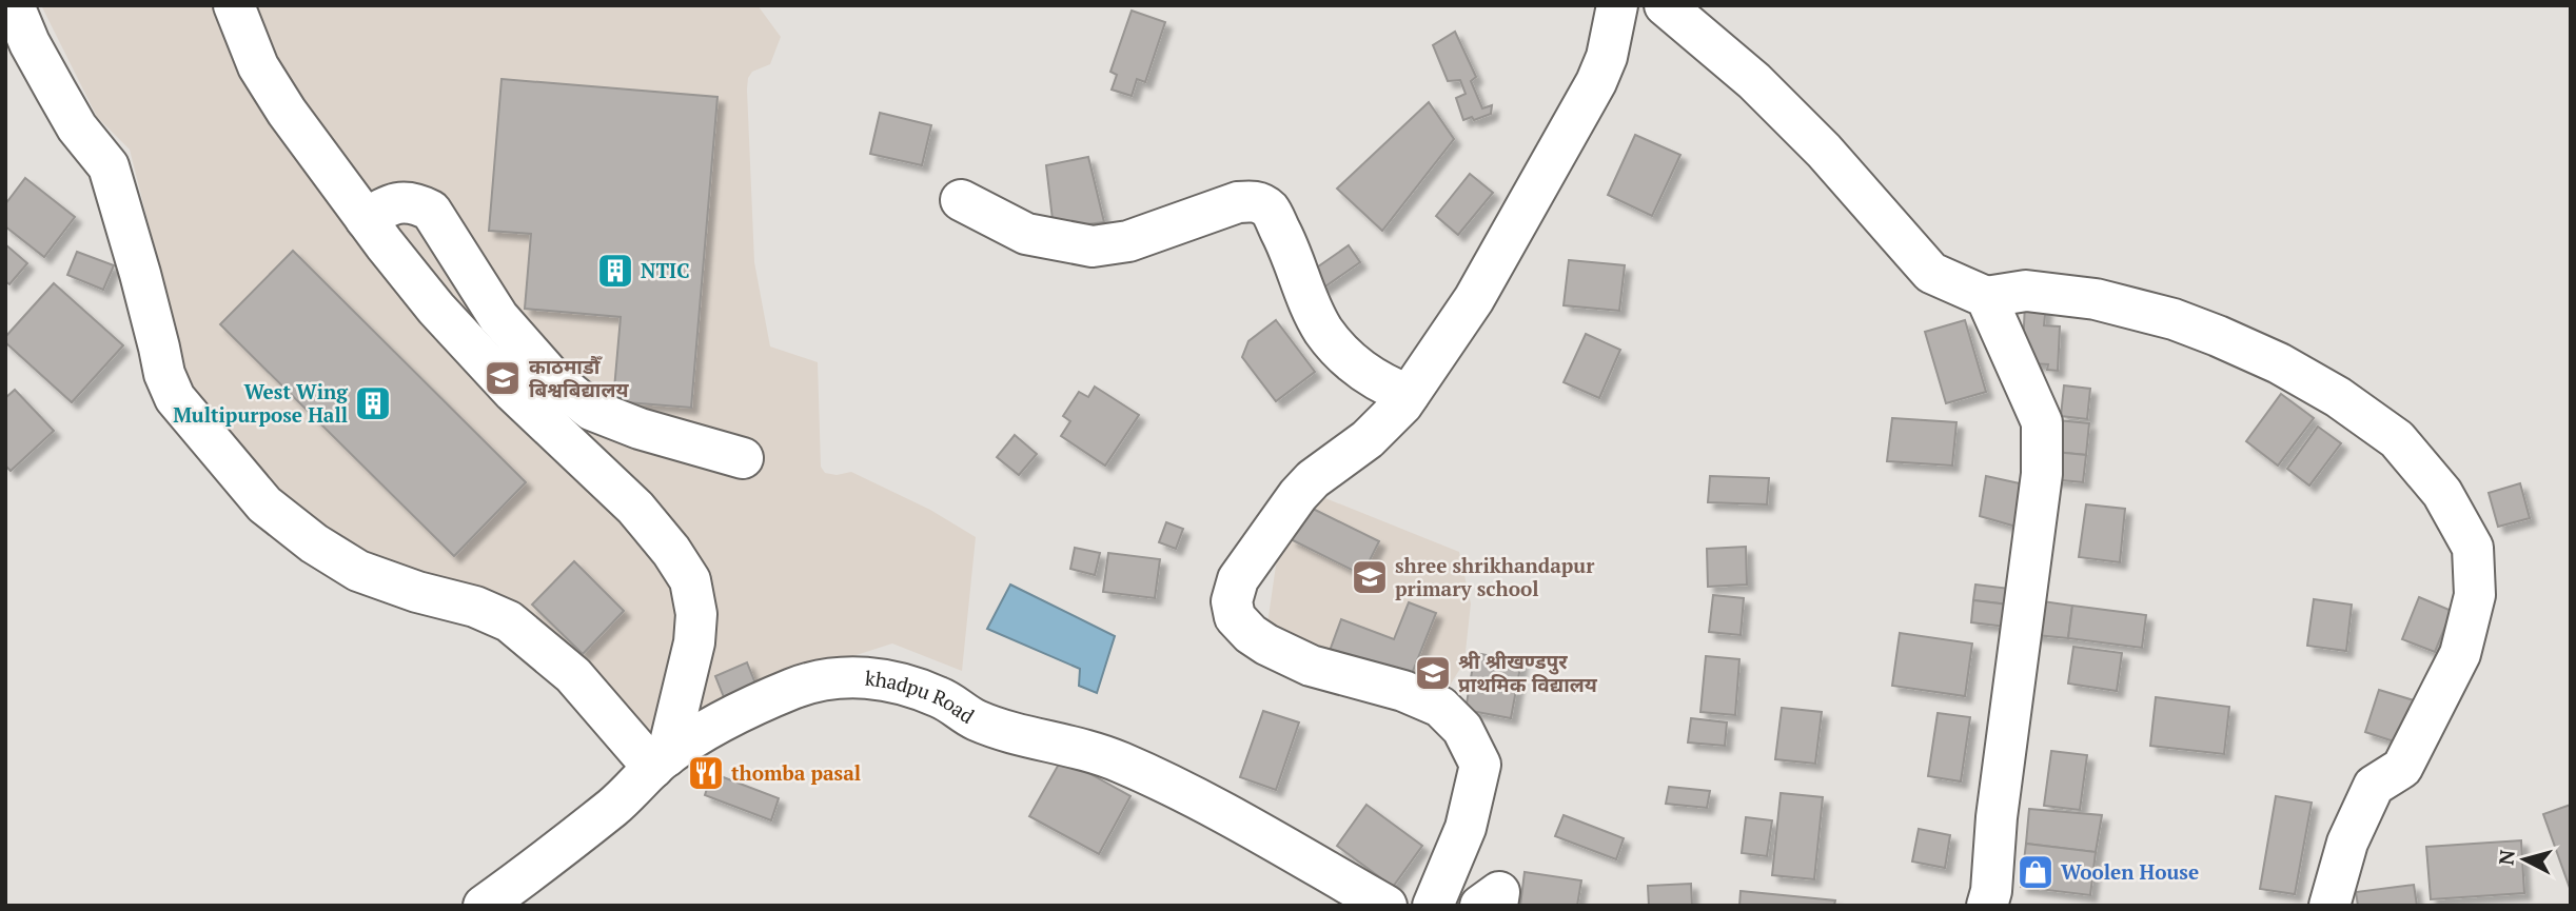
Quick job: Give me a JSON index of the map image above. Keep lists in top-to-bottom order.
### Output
{
  "streets": {
    "street": ["khadpu Road"]
  },
  "places": {
    "building": ["NTIC", "West Wing Multipurpose Hall"],
    "school or university": ["काठमाडौँ बिश्वबिद्यालय", "shree shrikhandapur primary school", "श्री श्रीखण्डपुर प्राथमिक विद्यालय"],
    "restaurant": ["thomba pasal"],
    "shop": ["Woolen House"]
  },
  "north": "left"
}
